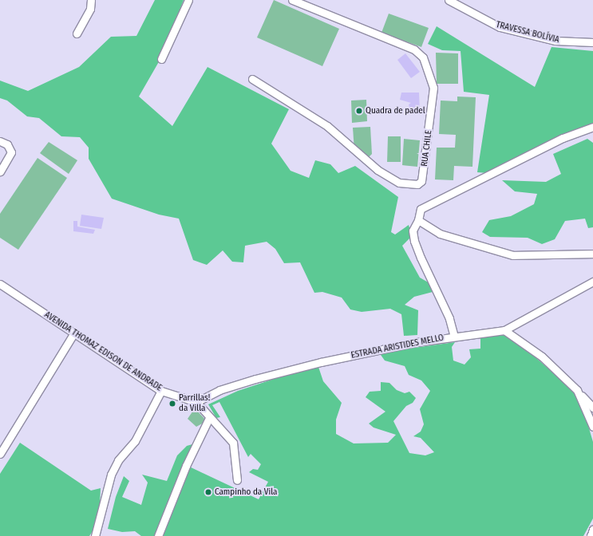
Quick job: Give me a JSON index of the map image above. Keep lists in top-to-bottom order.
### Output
{
  "streets": {
    "street": [
      "TRAVESSA BOLÍVIA",
      "RUA CHILE",
      "ESTRADA ARISTIDES MELLO",
      "AVENIDA THOMAZ EDISON DE ANDRADE"
    ]
  },
  "crossings": [
    ["ESTRADA ARISTIDES MELLO", "AVENIDA THOMAZ EDISON DE ANDRADE"]
  ],
  "places": ["Quadra de padel", "Parrillas! da Villa", "Campinho da Vila"]
}
